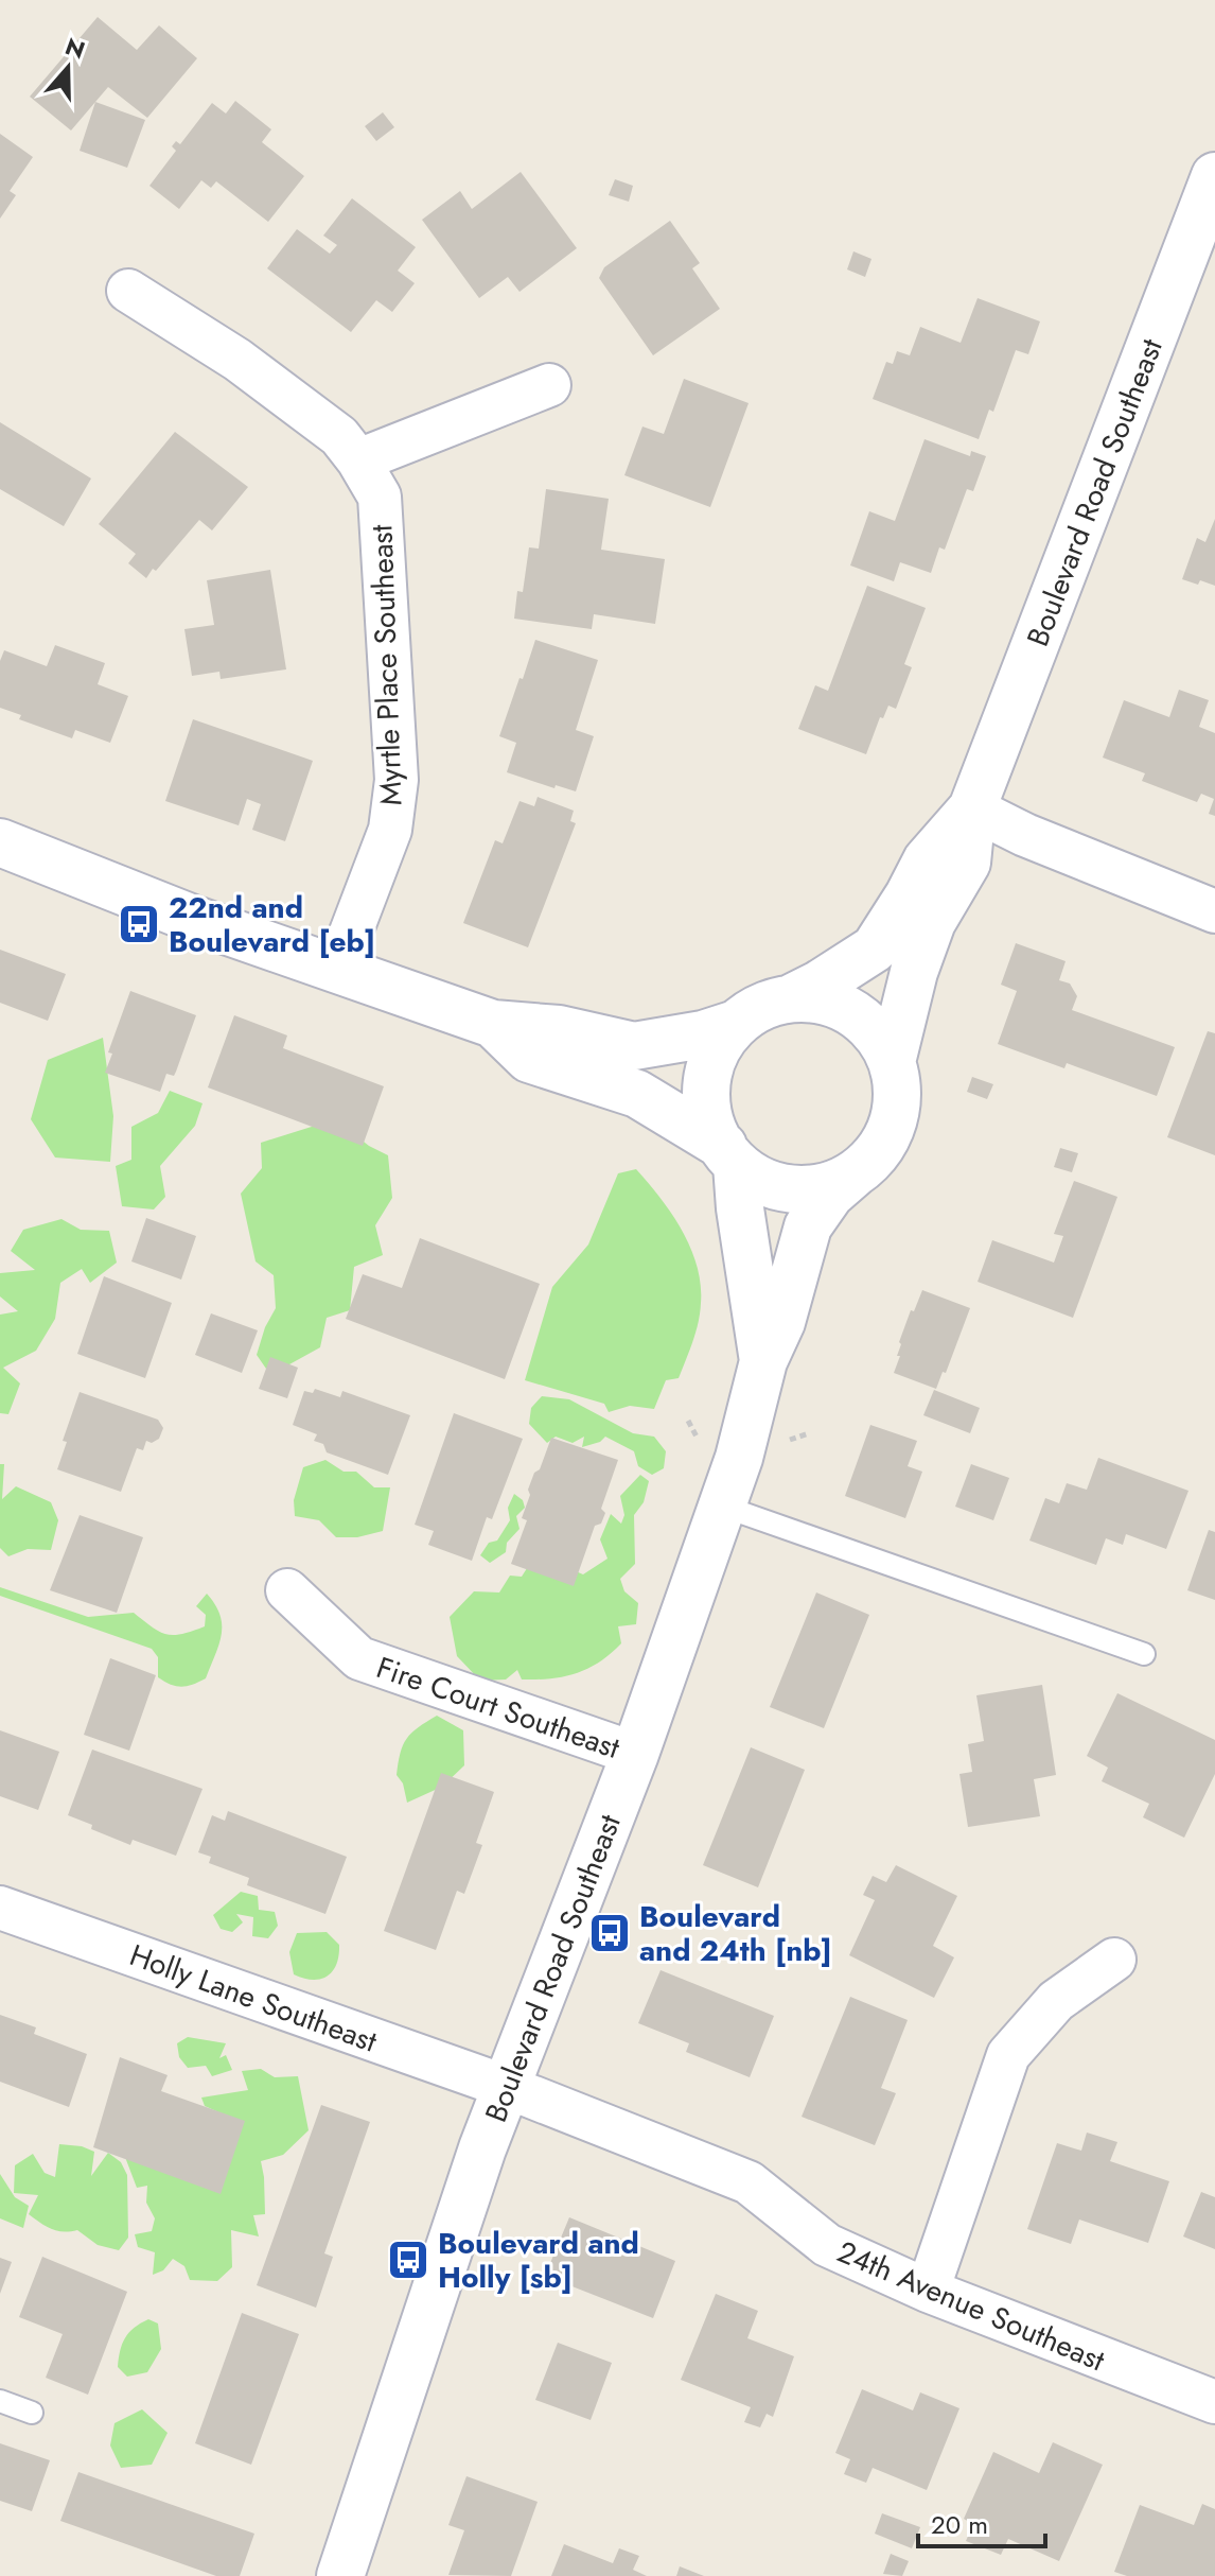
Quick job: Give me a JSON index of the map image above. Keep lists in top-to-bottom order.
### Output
{
  "streets": {
    "street": [
      "Boulevard Road Southeast",
      "Myrtle Place Southeast",
      "Fire Court Southeast",
      "Holly Lane Southeast",
      "24th Avenue Southeast"
    ]
  },
  "crossings": [
    ["Boulevard Road Southeast", "Fire Court Southeast"],
    ["Boulevard Road Southeast", "Holly Lane Southeast"],
    ["Boulevard Road Southeast", "24th Avenue Southeast"],
    ["Holly Lane Southeast", "24th Avenue Southeast"]
  ],
  "places": {
    "bus stop": ["22nd and Boulevard [eb]", "Boulevard and 24th [nb]", "Boulevard and Holly [sb]"]
  },
  "scale_bar": "20 m",
  "north": "top"
}
